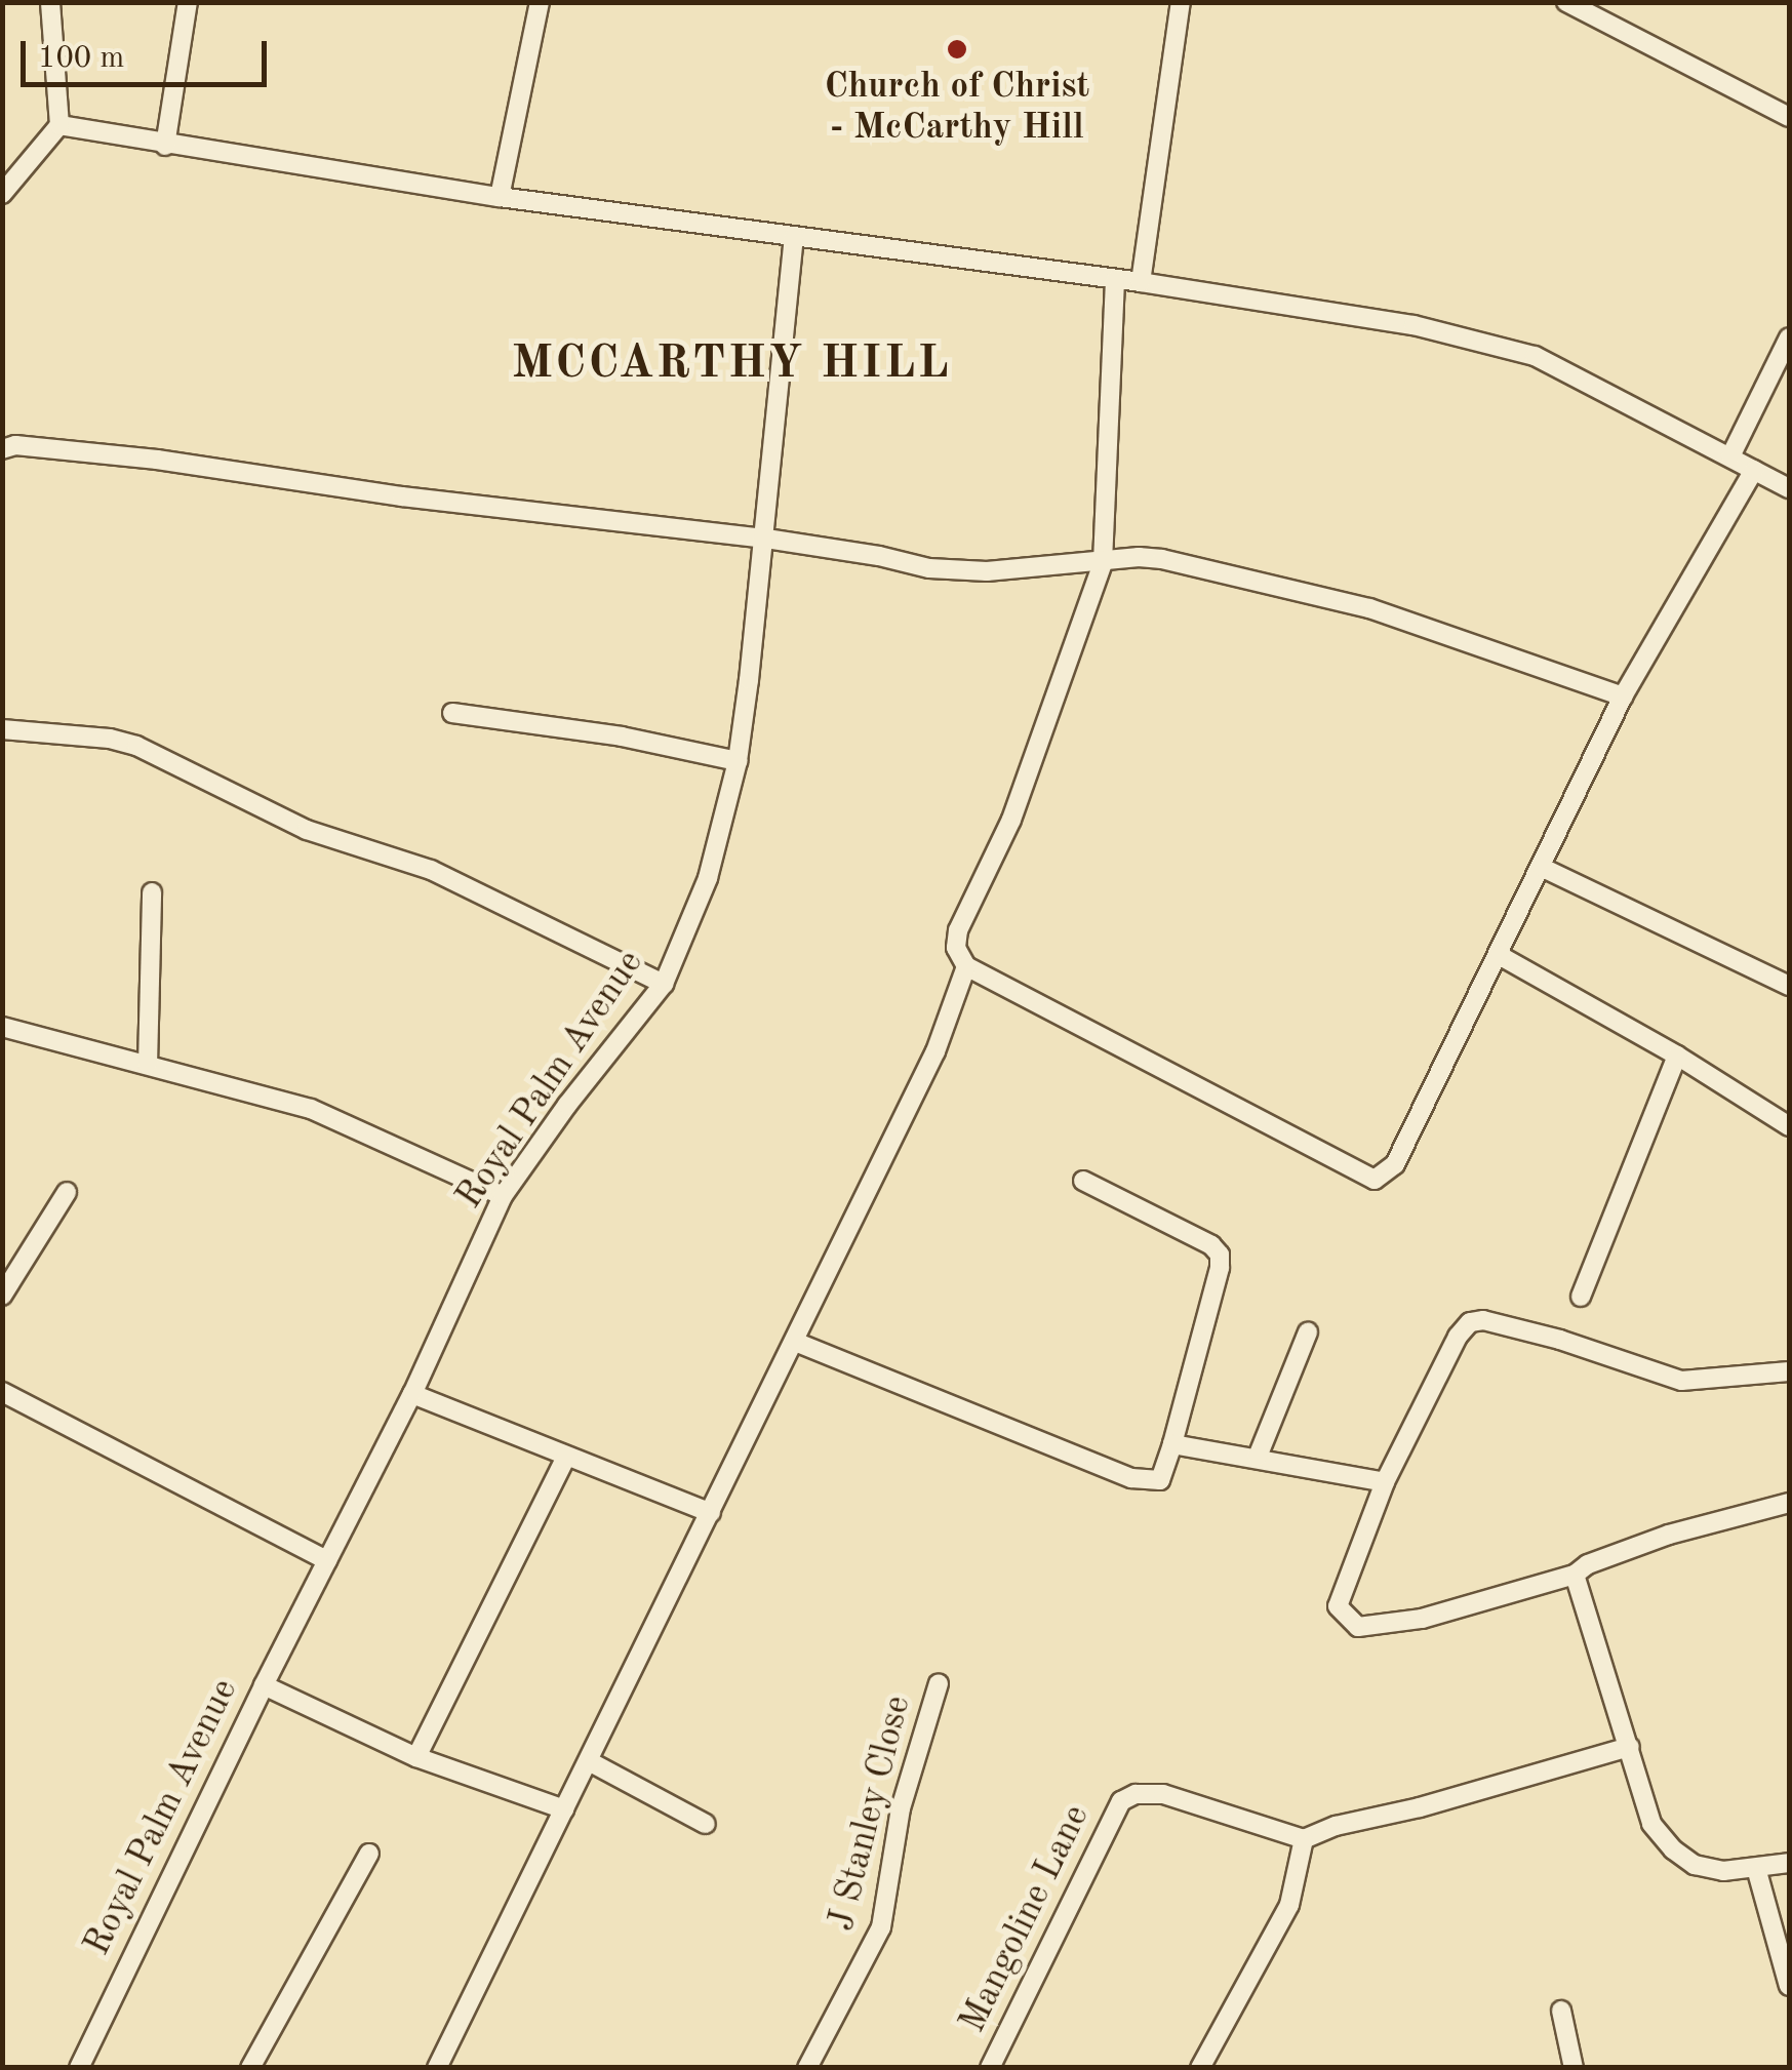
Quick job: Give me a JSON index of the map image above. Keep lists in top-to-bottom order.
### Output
{
  "streets": {
    "street": ["Royal Palm Avenue", "J Stanley Close", "Mangoline Lane"]
  },
  "districts": ["MCCARTHY HILL"],
  "places": ["Church of Christ - McCarthy Hill"],
  "scale_bar": "100 m"
}
